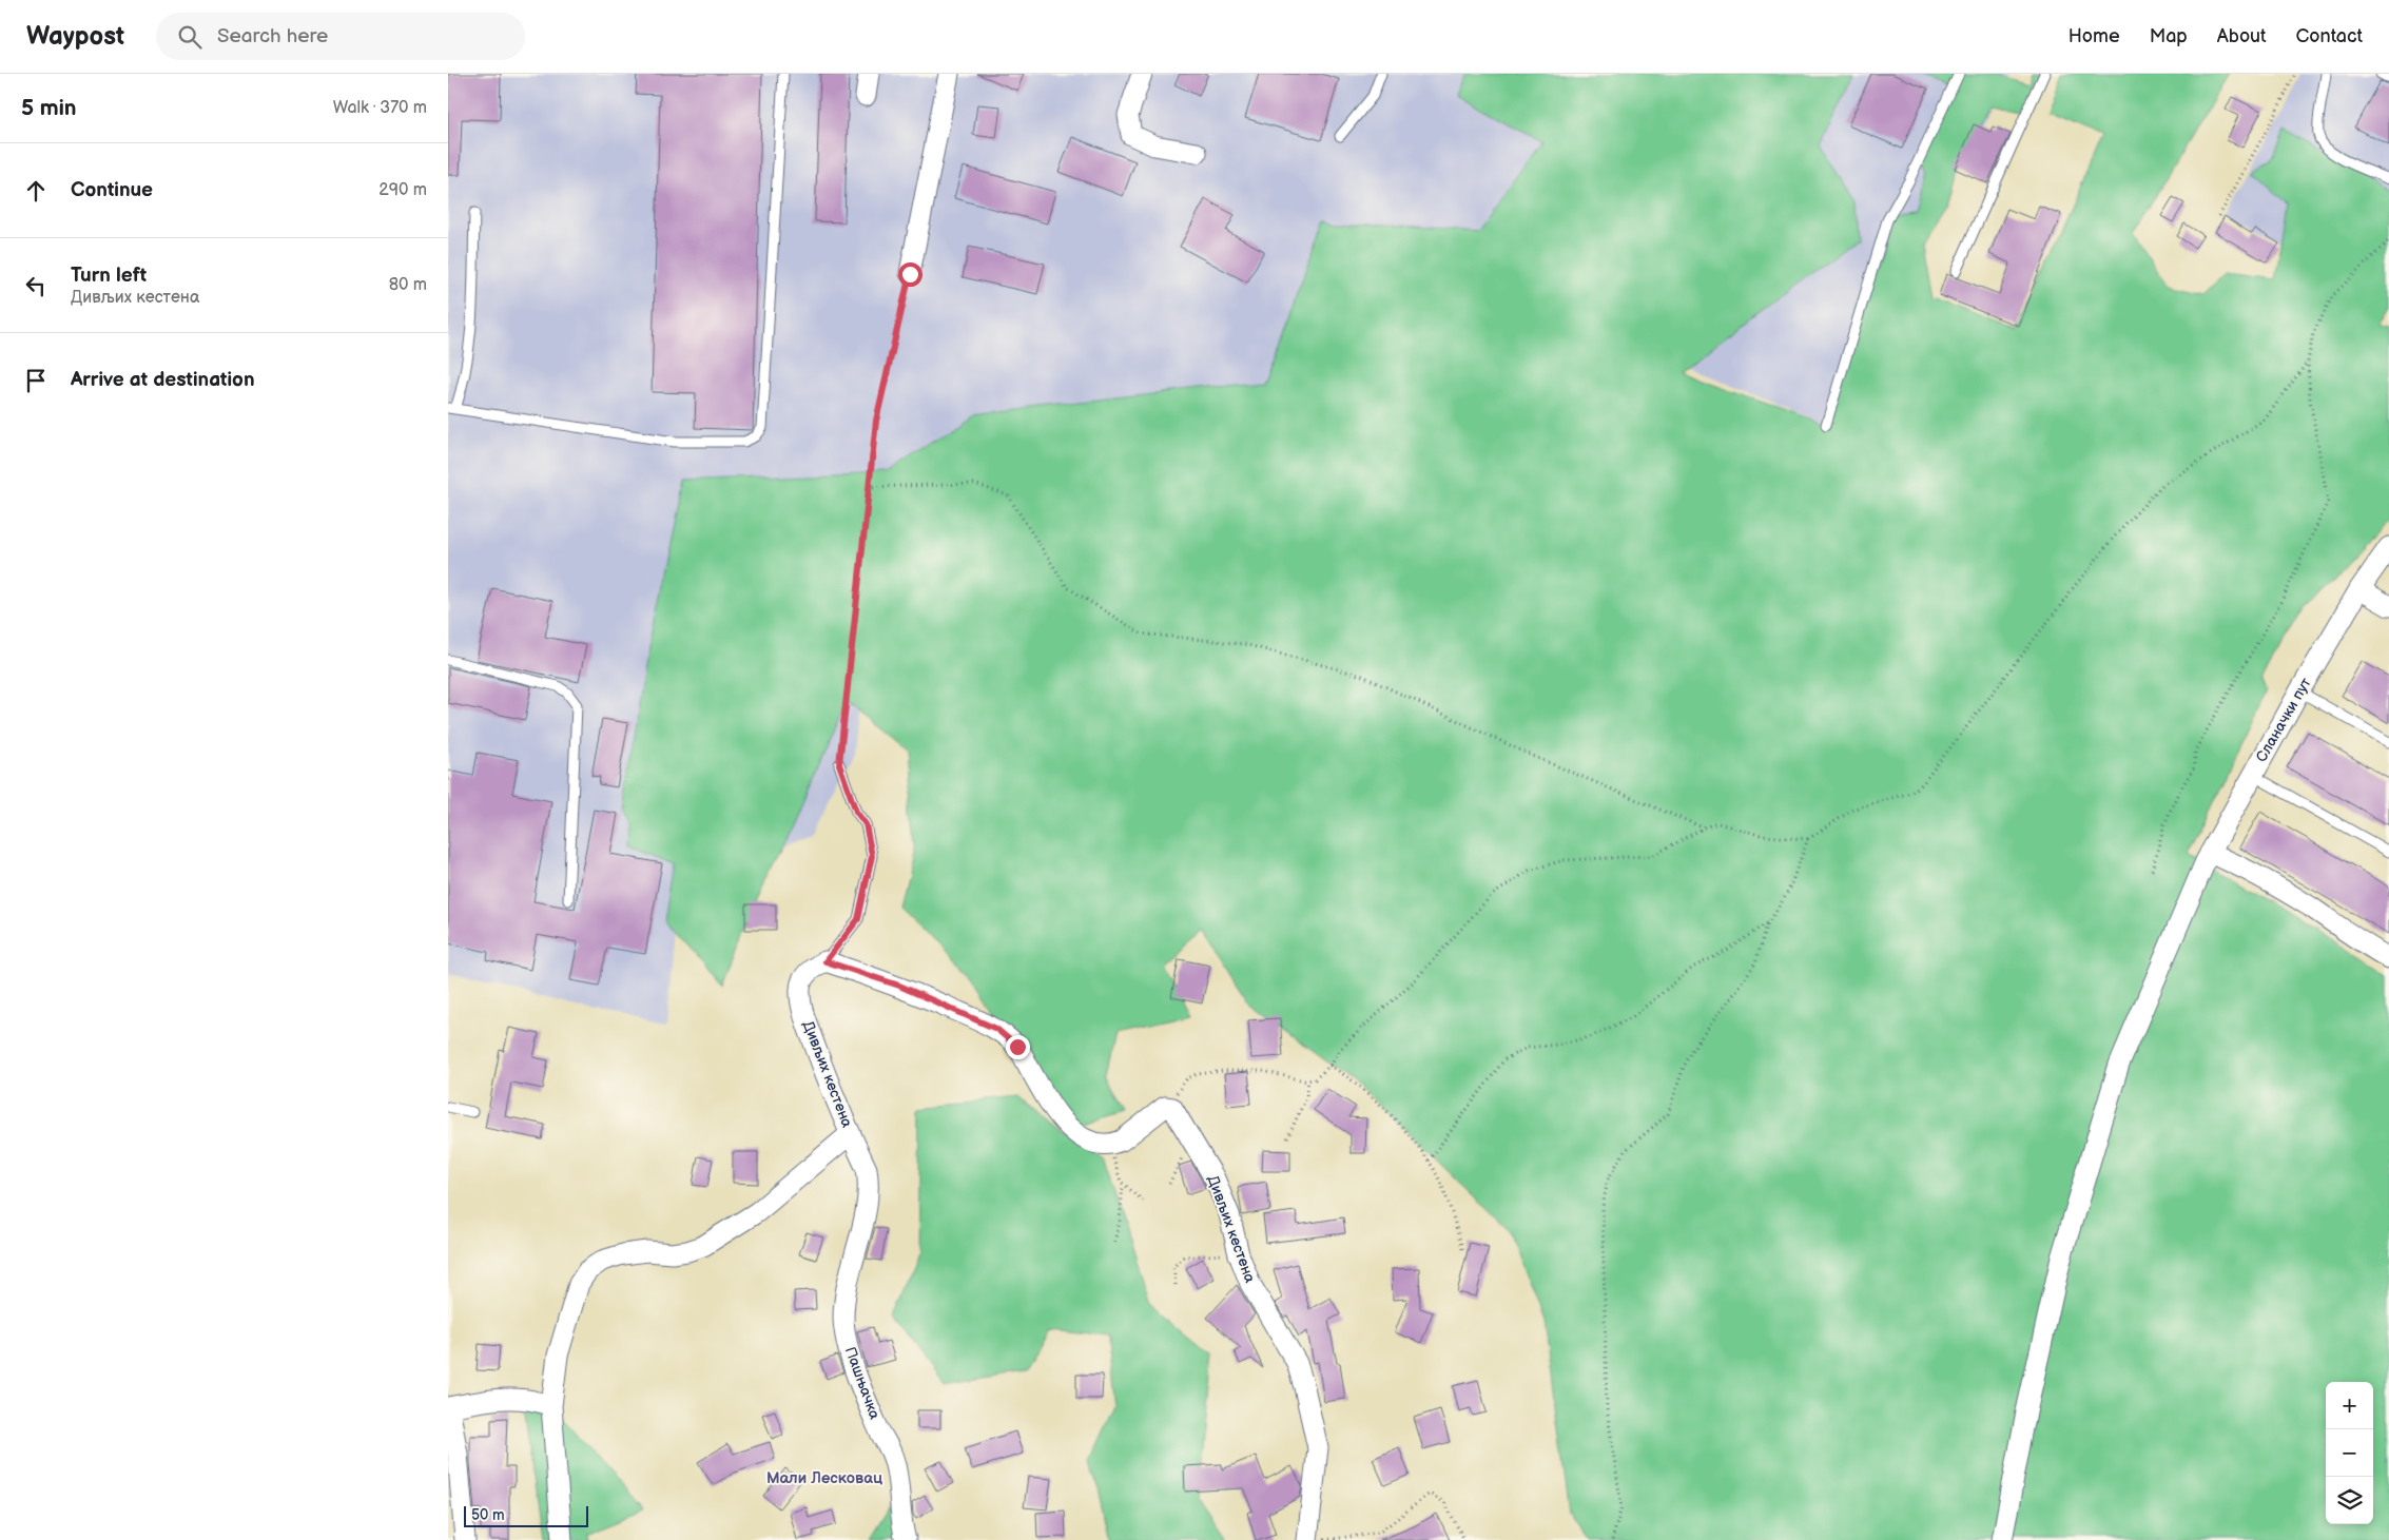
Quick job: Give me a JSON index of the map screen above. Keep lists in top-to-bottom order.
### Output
{
  "streets": {
    "street": ["Сланачки пут", "Дивљих кестена", "Пашњачка"]
  },
  "crossings": [
    ["Дивљих кестена", "Пашњачка"]
  ],
  "districts": ["Мали Лесковац"],
  "scale_bar": "50 m",
  "page": {
    "header": "Waypost",
    "search": "Search here",
    "nav": [
      "Home",
      "Map",
      "About",
      "Contact"
    ],
    "heading": ["5 min", "Walk · 370 m"],
    "list": [
      ["Continue", "290 m"],
      ["Turn left", "Дивљих кестена", "80 m"],
      "Arrive at destination"
    ],
    "map_buttons": ["+", "−"],
    "scale": "50 m"
  }
}
